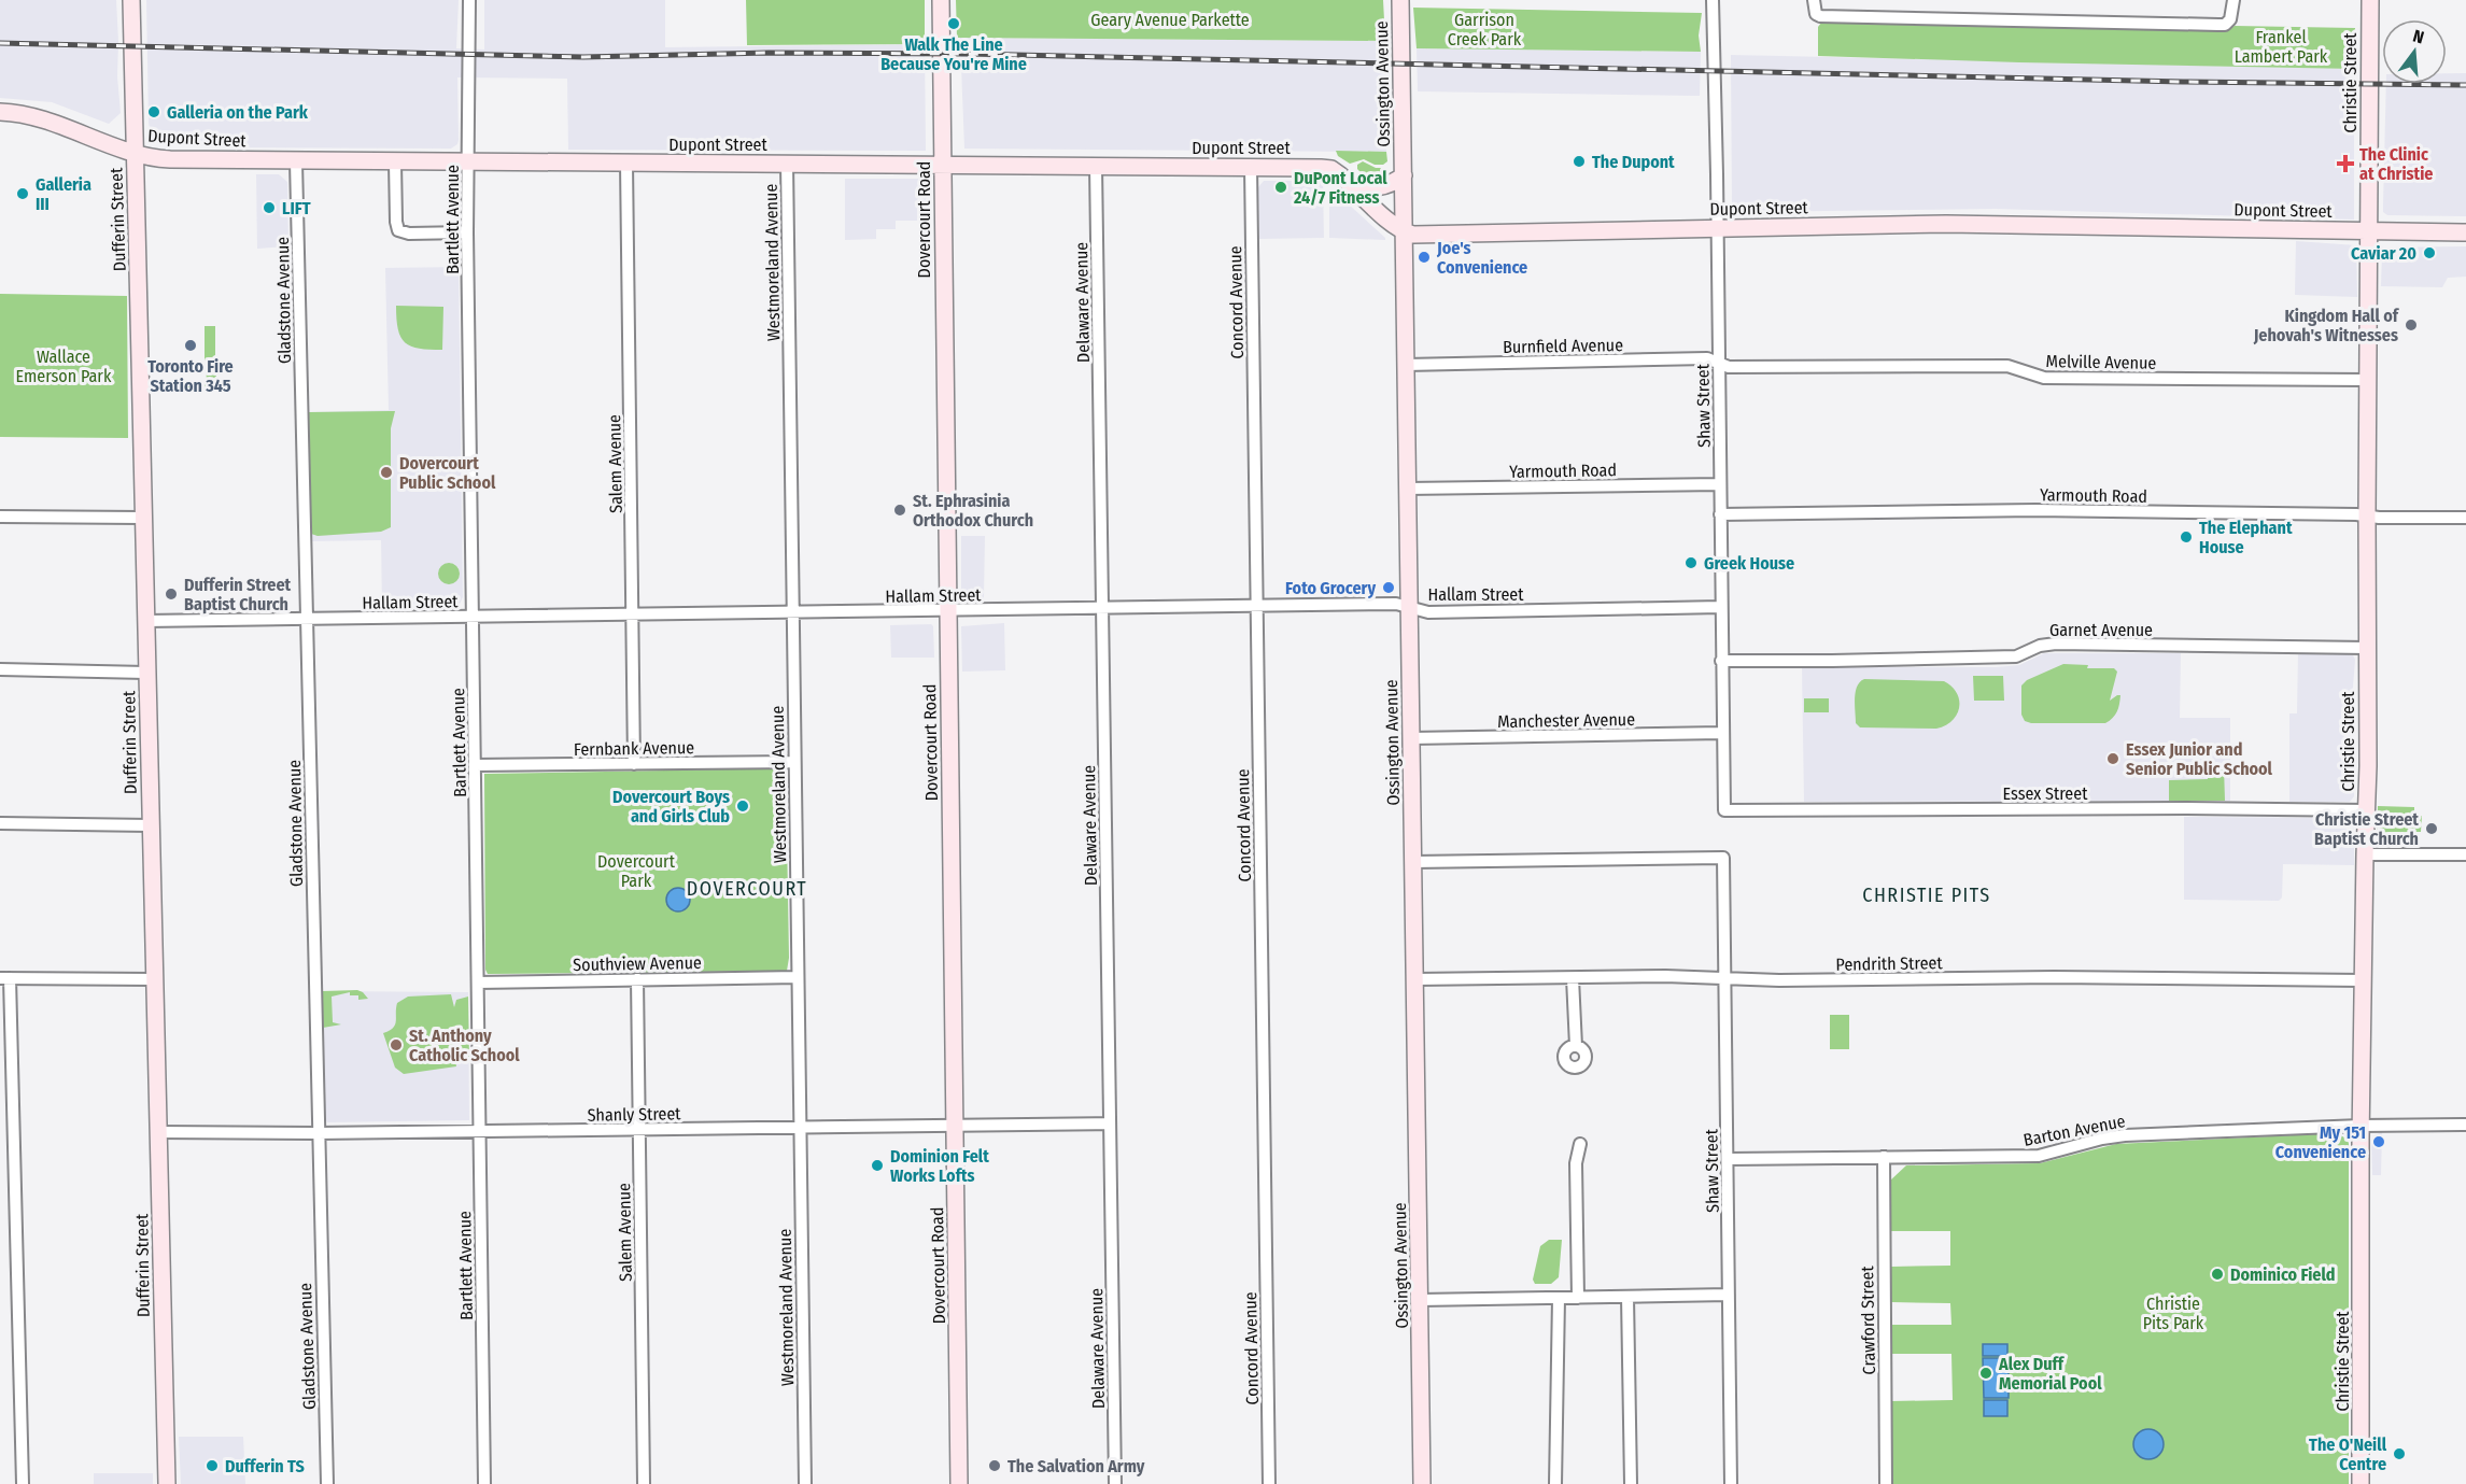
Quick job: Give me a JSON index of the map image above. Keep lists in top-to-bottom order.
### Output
{
  "streets": {
    "street": [
      "Christie Street",
      "Ossington Avenue",
      "Dupont Street",
      "Dufferin Street",
      "Bartlett Avenue",
      "Dovercourt Road",
      "Westmoreland Avenue",
      "Gladstone Avenue",
      "Delaware Avenue",
      "Concord Avenue",
      "Burnfield Avenue",
      "Melville Avenue",
      "Shaw Street",
      "Salem Avenue",
      "Yarmouth Road",
      "Hallam Street",
      "Garnet Avenue",
      "Manchester Avenue",
      "Fernbank Avenue",
      "Essex Street",
      "Southview Avenue",
      "Pendrith Street",
      "Shanly Street",
      "Barton Avenue",
      "Crawford Street"
    ]
  },
  "crossings": [
    ["Christie Street", "Dupont Street"],
    ["Christie Street", "Melville Avenue"],
    ["Christie Street", "Yarmouth Road"],
    ["Christie Street", "Garnet Avenue"],
    ["Christie Street", "Essex Street"],
    ["Christie Street", "Pendrith Street"],
    ["Christie Street", "Barton Avenue"],
    ["Ossington Avenue", "Dupont Street"],
    ["Ossington Avenue", "Burnfield Avenue"],
    ["Ossington Avenue", "Shaw Street"],
    ["Ossington Avenue", "Yarmouth Road"],
    ["Ossington Avenue", "Hallam Street"],
    ["Ossington Avenue", "Manchester Avenue"],
    ["Ossington Avenue", "Pendrith Street"],
    ["Dupont Street", "Dufferin Street"],
    ["Dupont Street", "Bartlett Avenue"],
    ["Dupont Street", "Dovercourt Road"],
    ["Dupont Street", "Westmoreland Avenue"],
    ["Dupont Street", "Gladstone Avenue"],
    ["Dupont Street", "Delaware Avenue"],
    ["Dupont Street", "Concord Avenue"],
    ["Dupont Street", "Shaw Street"],
    ["Dupont Street", "Salem Avenue"],
    ["Dufferin Street", "Hallam Street"],
    ["Dufferin Street", "Shanly Street"],
    ["Bartlett Avenue", "Hallam Street"],
    ["Bartlett Avenue", "Fernbank Avenue"],
    ["Bartlett Avenue", "Southview Avenue"],
    ["Bartlett Avenue", "Shanly Street"],
    ["Dovercourt Road", "Hallam Street"],
    ["Dovercourt Road", "Shanly Street"],
    ["Westmoreland Avenue", "Hallam Street"],
    ["Westmoreland Avenue", "Fernbank Avenue"],
    ["Westmoreland Avenue", "Southview Avenue"],
    ["Westmoreland Avenue", "Shanly Street"],
    ["Gladstone Avenue", "Hallam Street"],
    ["Gladstone Avenue", "Shanly Street"],
    ["Delaware Avenue", "Hallam Street"],
    ["Delaware Avenue", "Shanly Street"],
    ["Concord Avenue", "Hallam Street"],
    ["Burnfield Avenue", "Melville Avenue"],
    ["Burnfield Avenue", "Shaw Street"],
    ["Melville Avenue", "Shaw Street"],
    ["Shaw Street", "Yarmouth Road"],
    ["Shaw Street", "Hallam Street"],
    ["Shaw Street", "Garnet Avenue"],
    ["Shaw Street", "Manchester Avenue"],
    ["Shaw Street", "Essex Street"],
    ["Shaw Street", "Pendrith Street"],
    ["Shaw Street", "Barton Avenue"],
    ["Salem Avenue", "Hallam Street"],
    ["Salem Avenue", "Fernbank Avenue"],
    ["Salem Avenue", "Southview Avenue"],
    ["Salem Avenue", "Shanly Street"],
    ["Barton Avenue", "Crawford Street"]
  ],
  "districts": ["DOVERCOURT", "CHRISTIE PITS"],
  "parks": [
    "Geary Avenue Parkette",
    "Garrison Creek Park",
    "Frankel Lambert Park",
    "Wallace Emerson Park",
    "Dovercourt Park",
    "Christie Pits Park"
  ],
  "places": {
    "other": [
      "Walk The Line Because You're Mine",
      "Galleria on the Park",
      "The Dupont",
      "DuPont Local 24/7 Fitness",
      "Galleria III",
      "LIFT",
      "Caviar 20",
      "Joe's Convenience",
      "Kingdom Hall of Jehovah's Witnesses",
      "Toronto Fire Station 345",
      "Dovercourt Public School",
      "St. Ephrasinia Orthodox Church",
      "The Elephant House",
      "Greek House",
      "Foto Grocery",
      "Dufferin Street Baptist Church",
      "Essex Junior and Senior Public School",
      "Dovercourt Boys and Girls Club",
      "Christie Street Baptist Church",
      "St. Anthony Catholic School",
      "My 151 Convenience",
      "Dominion Felt Works Lofts",
      "Dominico Field",
      "Alex Duff Memorial Pool",
      "The O'Neill Centre",
      "Dufferin TS",
      "The Salvation Army"
    ],
    "health": ["The Clinic at Christie"]
  },
  "north": "top"
}
